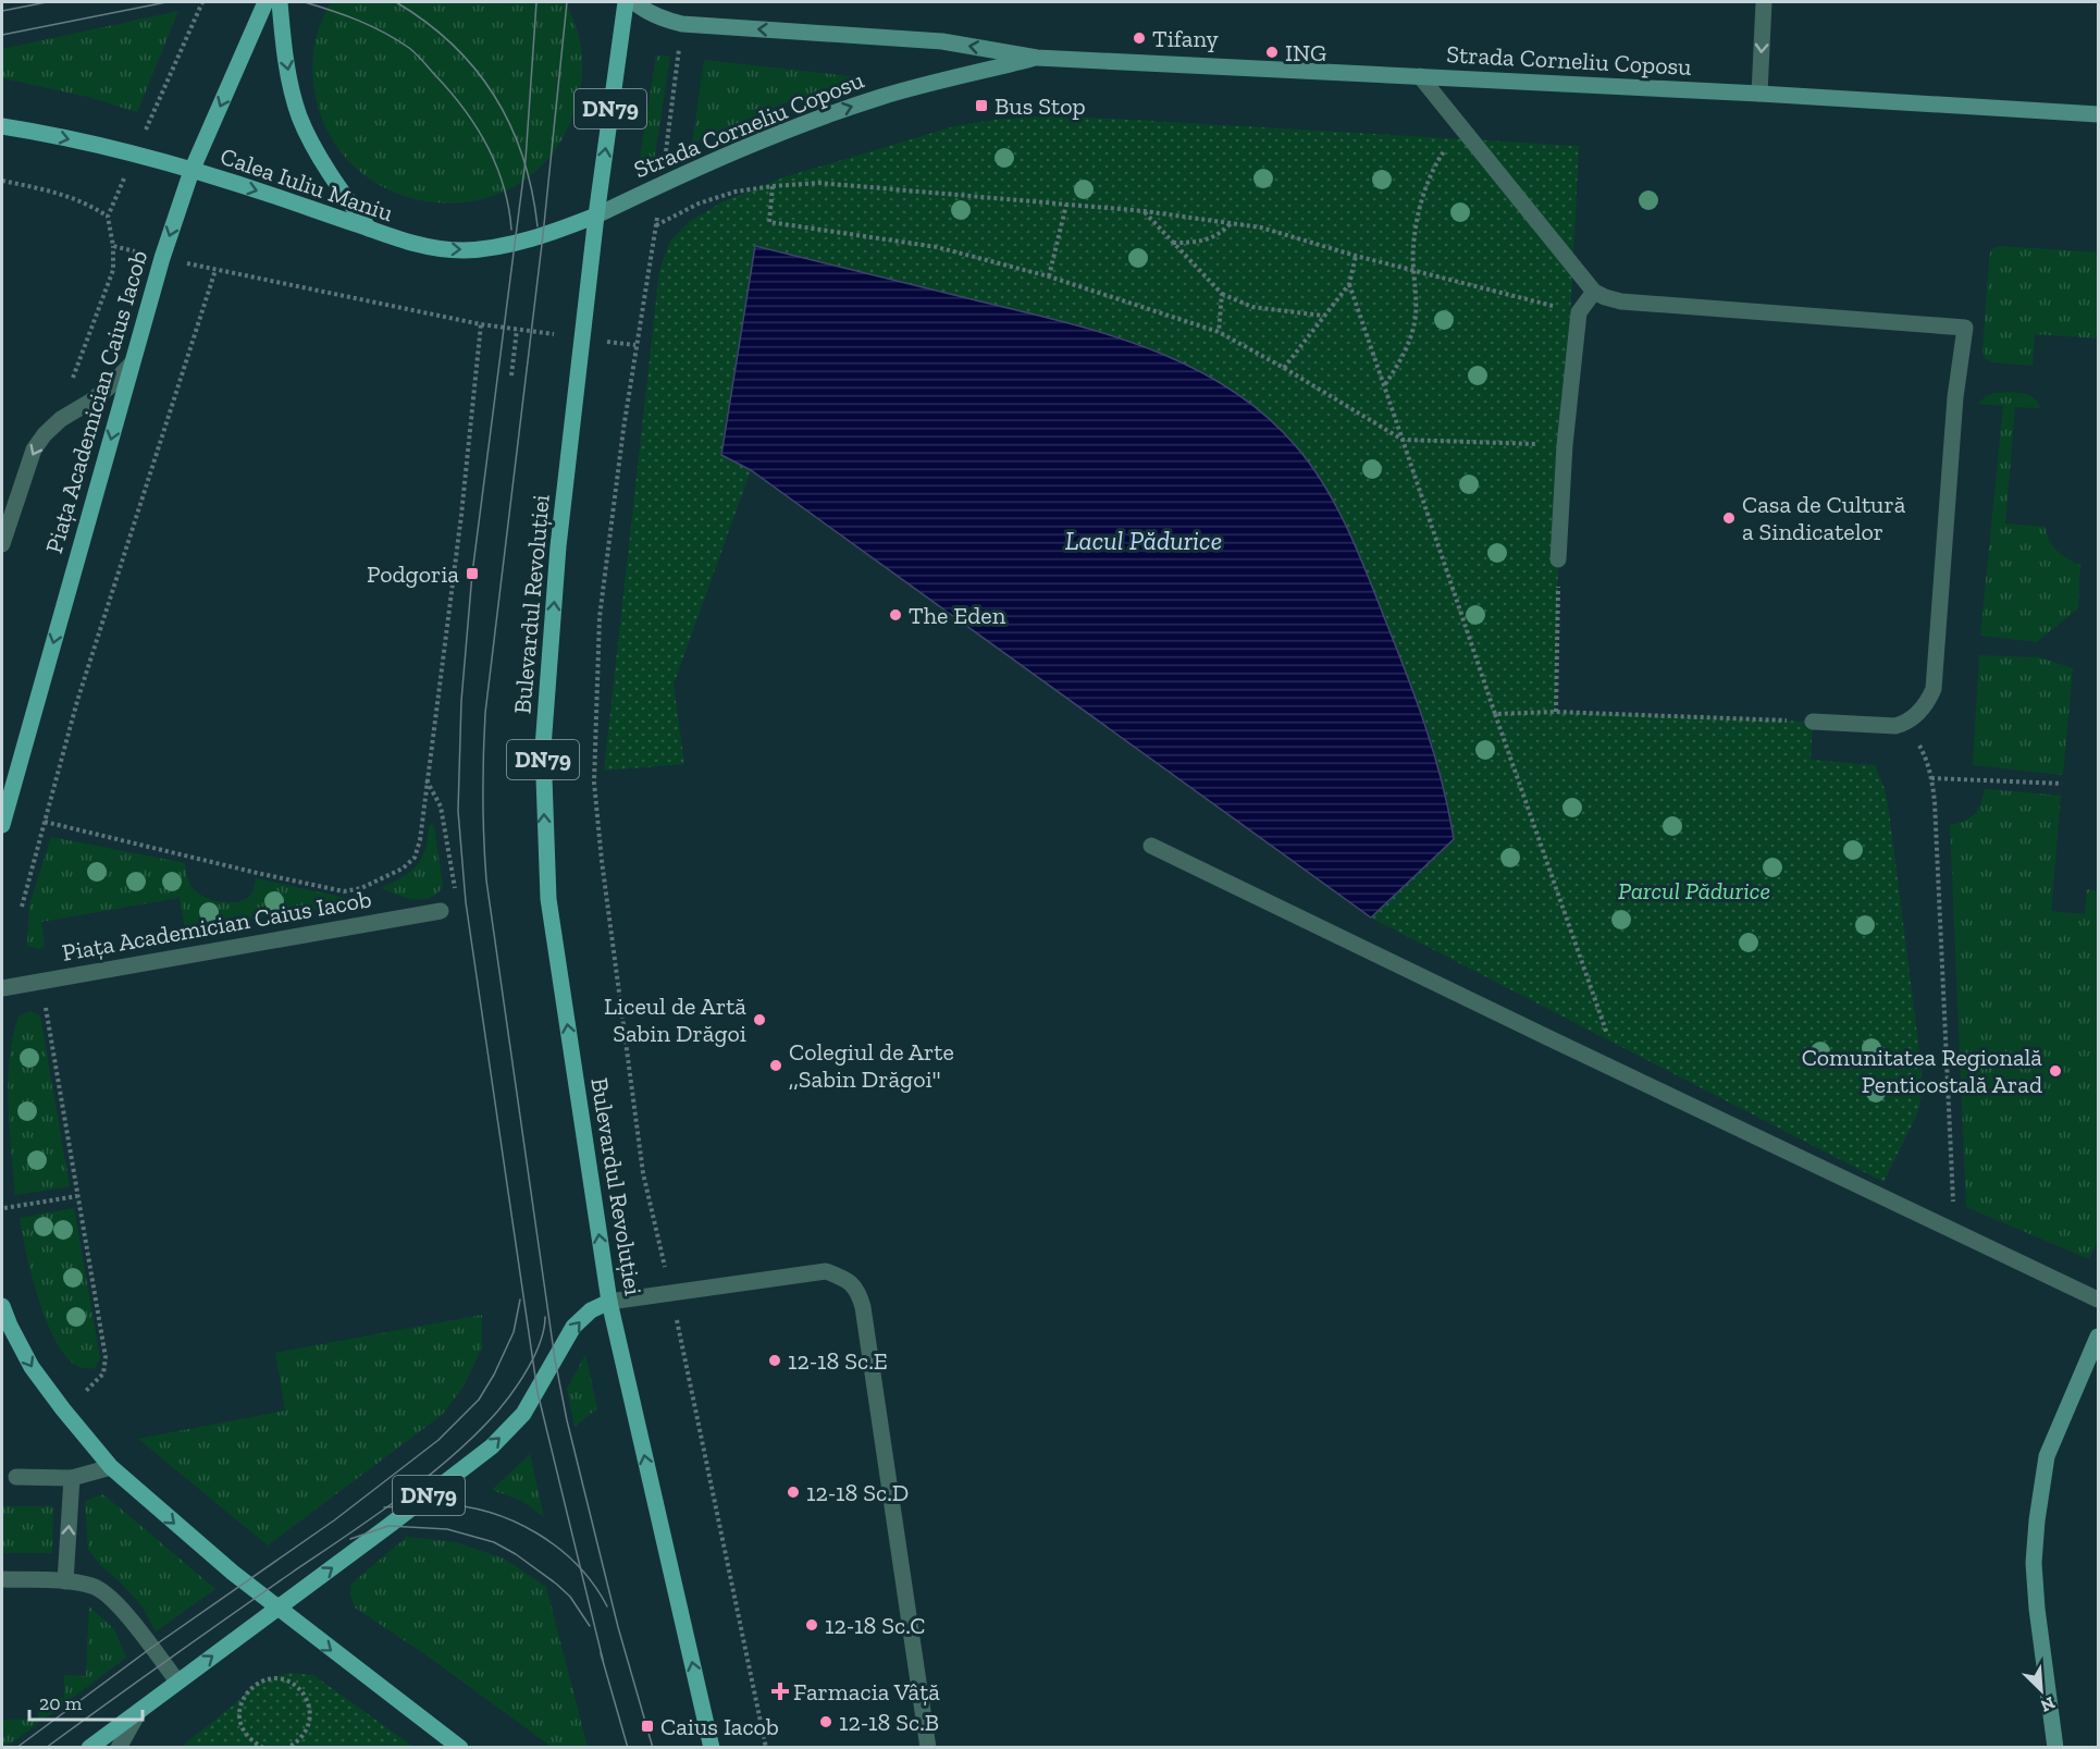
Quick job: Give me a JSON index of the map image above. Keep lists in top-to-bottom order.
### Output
{
  "streets": {
    "main road": [
      "Strada Corneliu Coposu",
      "DN79",
      "Calea Iuliu Maniu",
      "Piața Academician Caius Iacob",
      "Bulevardul Revoluției"
    ]
  },
  "crossings": [
    ["Strada Corneliu Coposu", "Calea Iuliu Maniu"],
    ["Strada Corneliu Coposu", "Bulevardul Revoluției"],
    ["DN79", "Bulevardul Revoluției"],
    ["Calea Iuliu Maniu", "Piața Academician Caius Iacob"],
    ["Calea Iuliu Maniu", "Bulevardul Revoluției"]
  ],
  "one_way": ["Calea Iuliu Maniu", "Piața Academician Caius Iacob", "Bulevardul Revoluției"],
  "water": ["Lacul Pădurice"],
  "parks": ["Parcul Pădurice"],
  "places": {
    "other": [
      "Tifany",
      "ING",
      "Casa de Cultură a Sindicatelor",
      "The Eden",
      "Liceul de Artă Sabin Drăgoi",
      "Colegiul de Arte ,,Sabin Drăgoi\"",
      "Comunitatea Regională Penticostală Arad",
      "12-18 Sc.E",
      "12-18 Sc.D",
      "12-18 Sc.C",
      "12-18 Sc.B"
    ],
    "transit": ["Bus Stop", "Podgoria", "Caius Iacob"],
    "health": ["Farmacia Vâță"]
  },
  "scale_bar": "20 m",
  "north": "bottom right"
}
